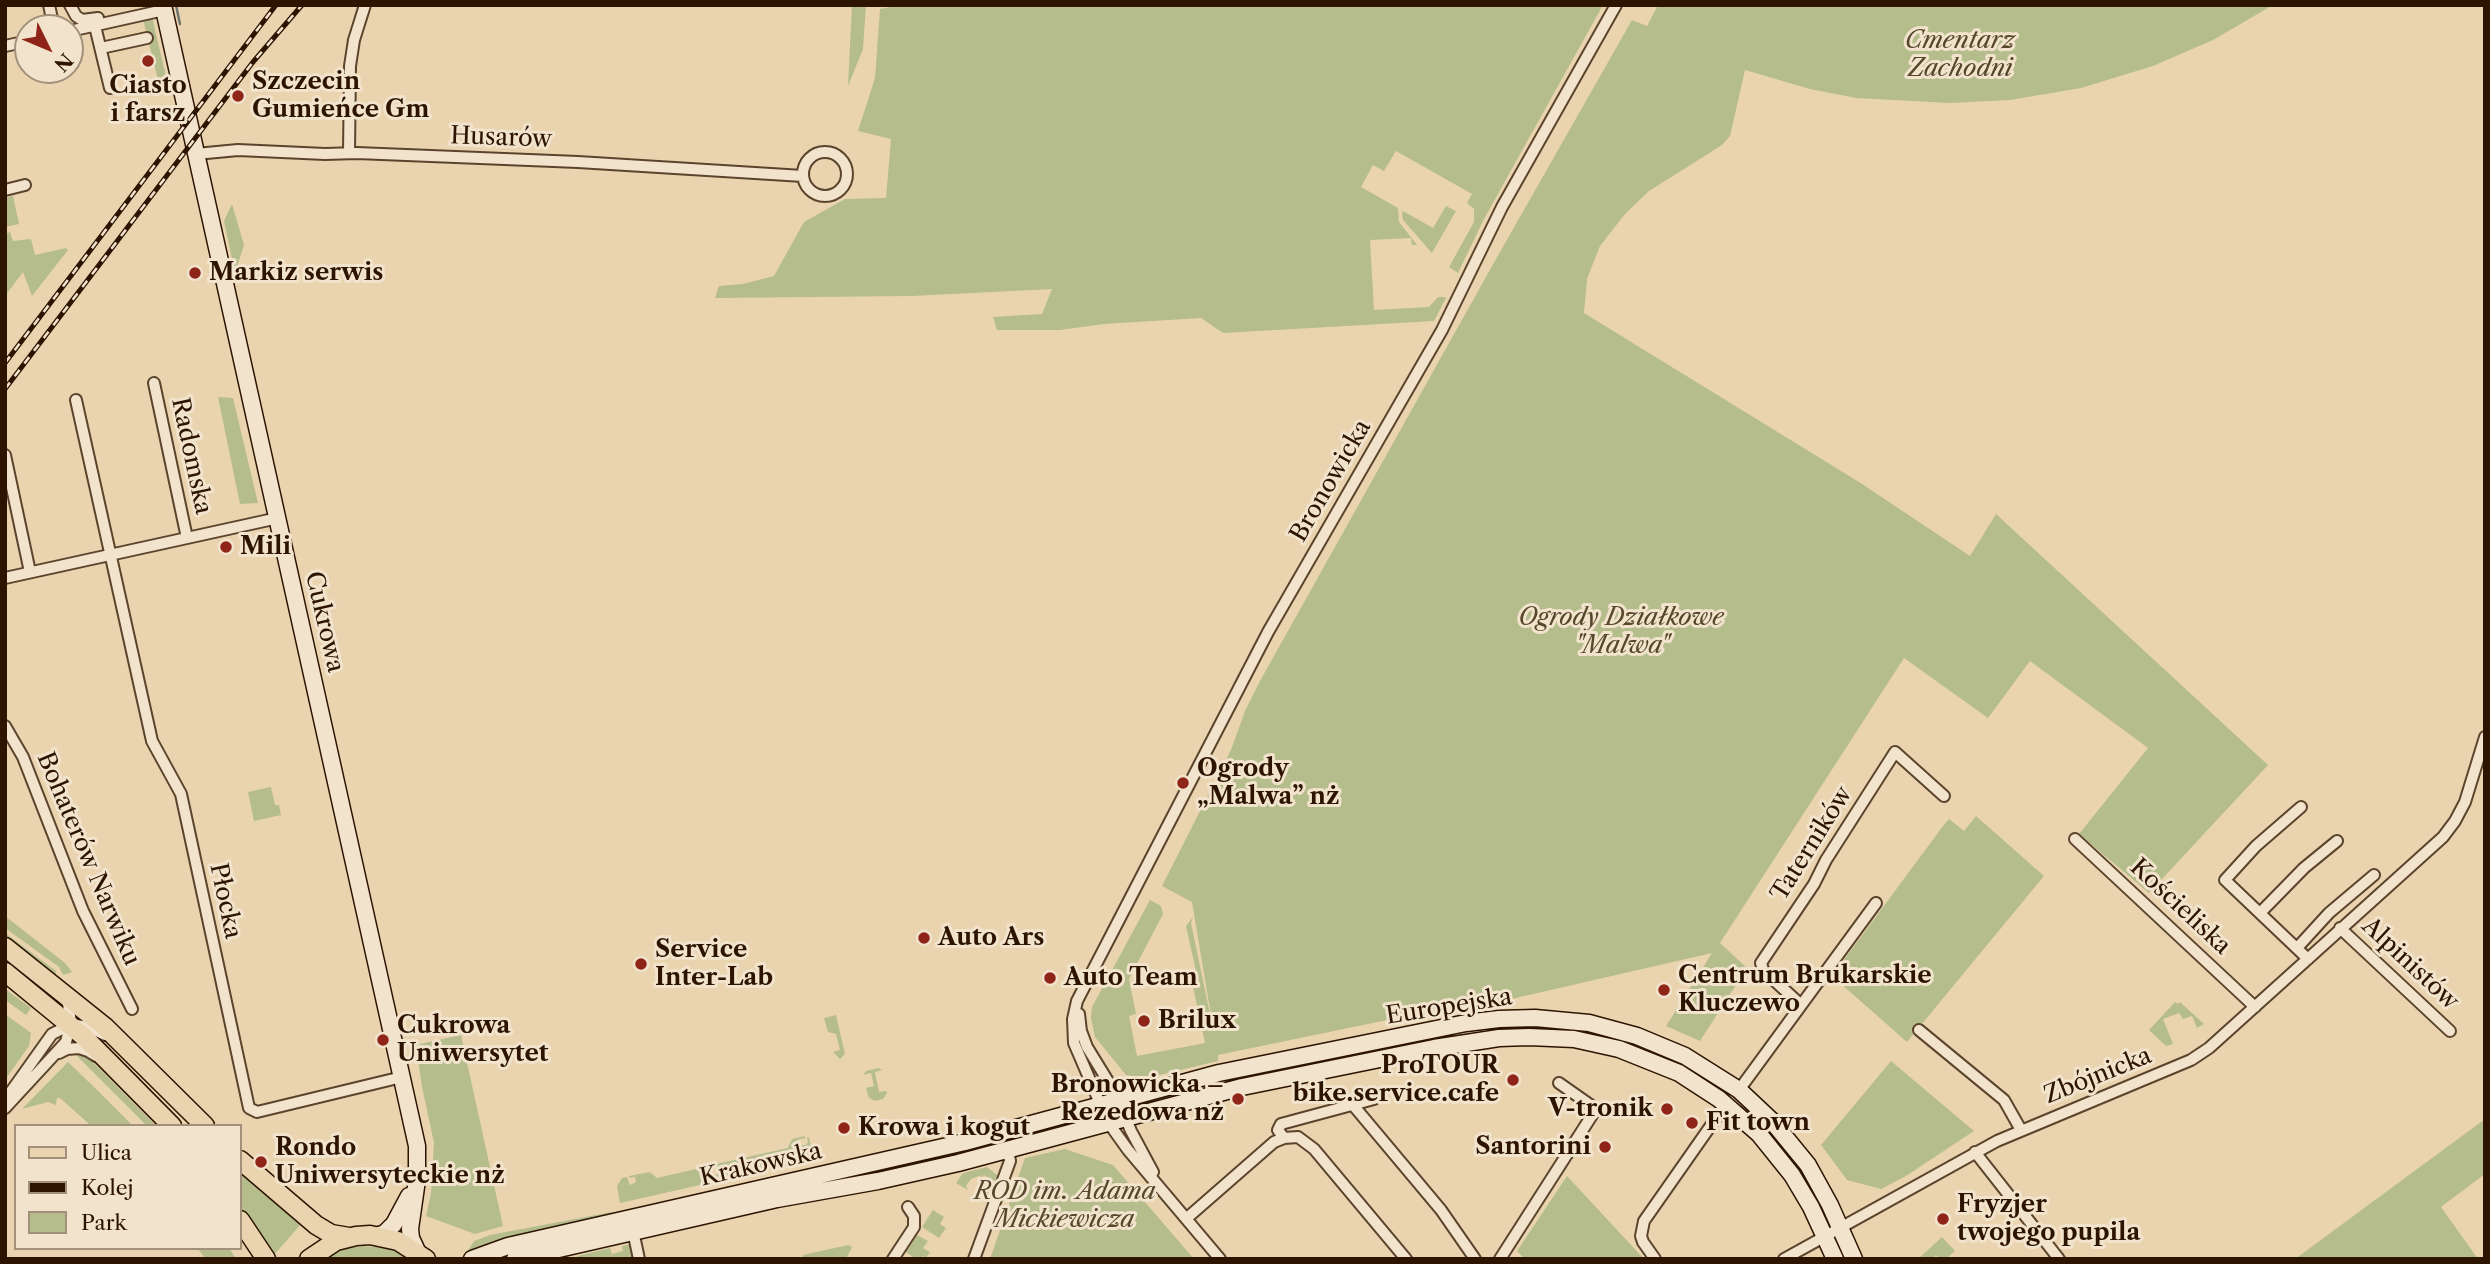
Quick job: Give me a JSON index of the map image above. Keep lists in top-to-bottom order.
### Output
{
  "streets": {
    "main road": ["Cukrowa", "Europejska", "Krakowska"],
    "street": [
      "Husarów",
      "Radomska",
      "Bronowicka",
      "Taterników",
      "Bohaterów Narwiku",
      "Płocka",
      "Kościeliska",
      "Alpinistów",
      "Zbójnicka"
    ]
  },
  "crossings": [
    ["Husarów", "Cukrowa"],
    ["Radomska", "Cukrowa"],
    ["Radomska", "Płocka"],
    ["Bronowicka", "Europejska"],
    ["Bronowicka", "Krakowska"],
    ["Cukrowa", "Płocka"],
    ["Kościeliska", "Zbójnicka"],
    ["Alpinistów", "Zbójnicka"],
    ["Europejska", "Zbójnicka"],
    ["Europejska", "Krakowska"]
  ],
  "parks": ["Cmentarz Zachodni", "Ogrody Działkowe \"Malwa\"", "ROD im. Adama Mickiewicza"],
  "places": [
    "Ciasto i farsz",
    "Szczecin Gumieńce Gm",
    "Markiz serwis",
    "Mili",
    "Ogrody „Malwa” nż",
    "Auto Ars",
    "Service Inter-Lab",
    "Auto Team",
    "Centrum Brukarskie Kluczewo",
    "Brilux",
    "Cukrowa Uniwersytet",
    "ProTOUR bike.service.cafe",
    "Bronowicka – Rezedowa nż",
    "V-tronik",
    "Fit town",
    "Krowa i kogut",
    "Santorini",
    "Rondo Uniwersyteckie nż",
    "Fryzjer twojego pupila"
  ],
  "legend": ["Ulica", "Kolej", "Park"],
  "north": "bottom right"
}
